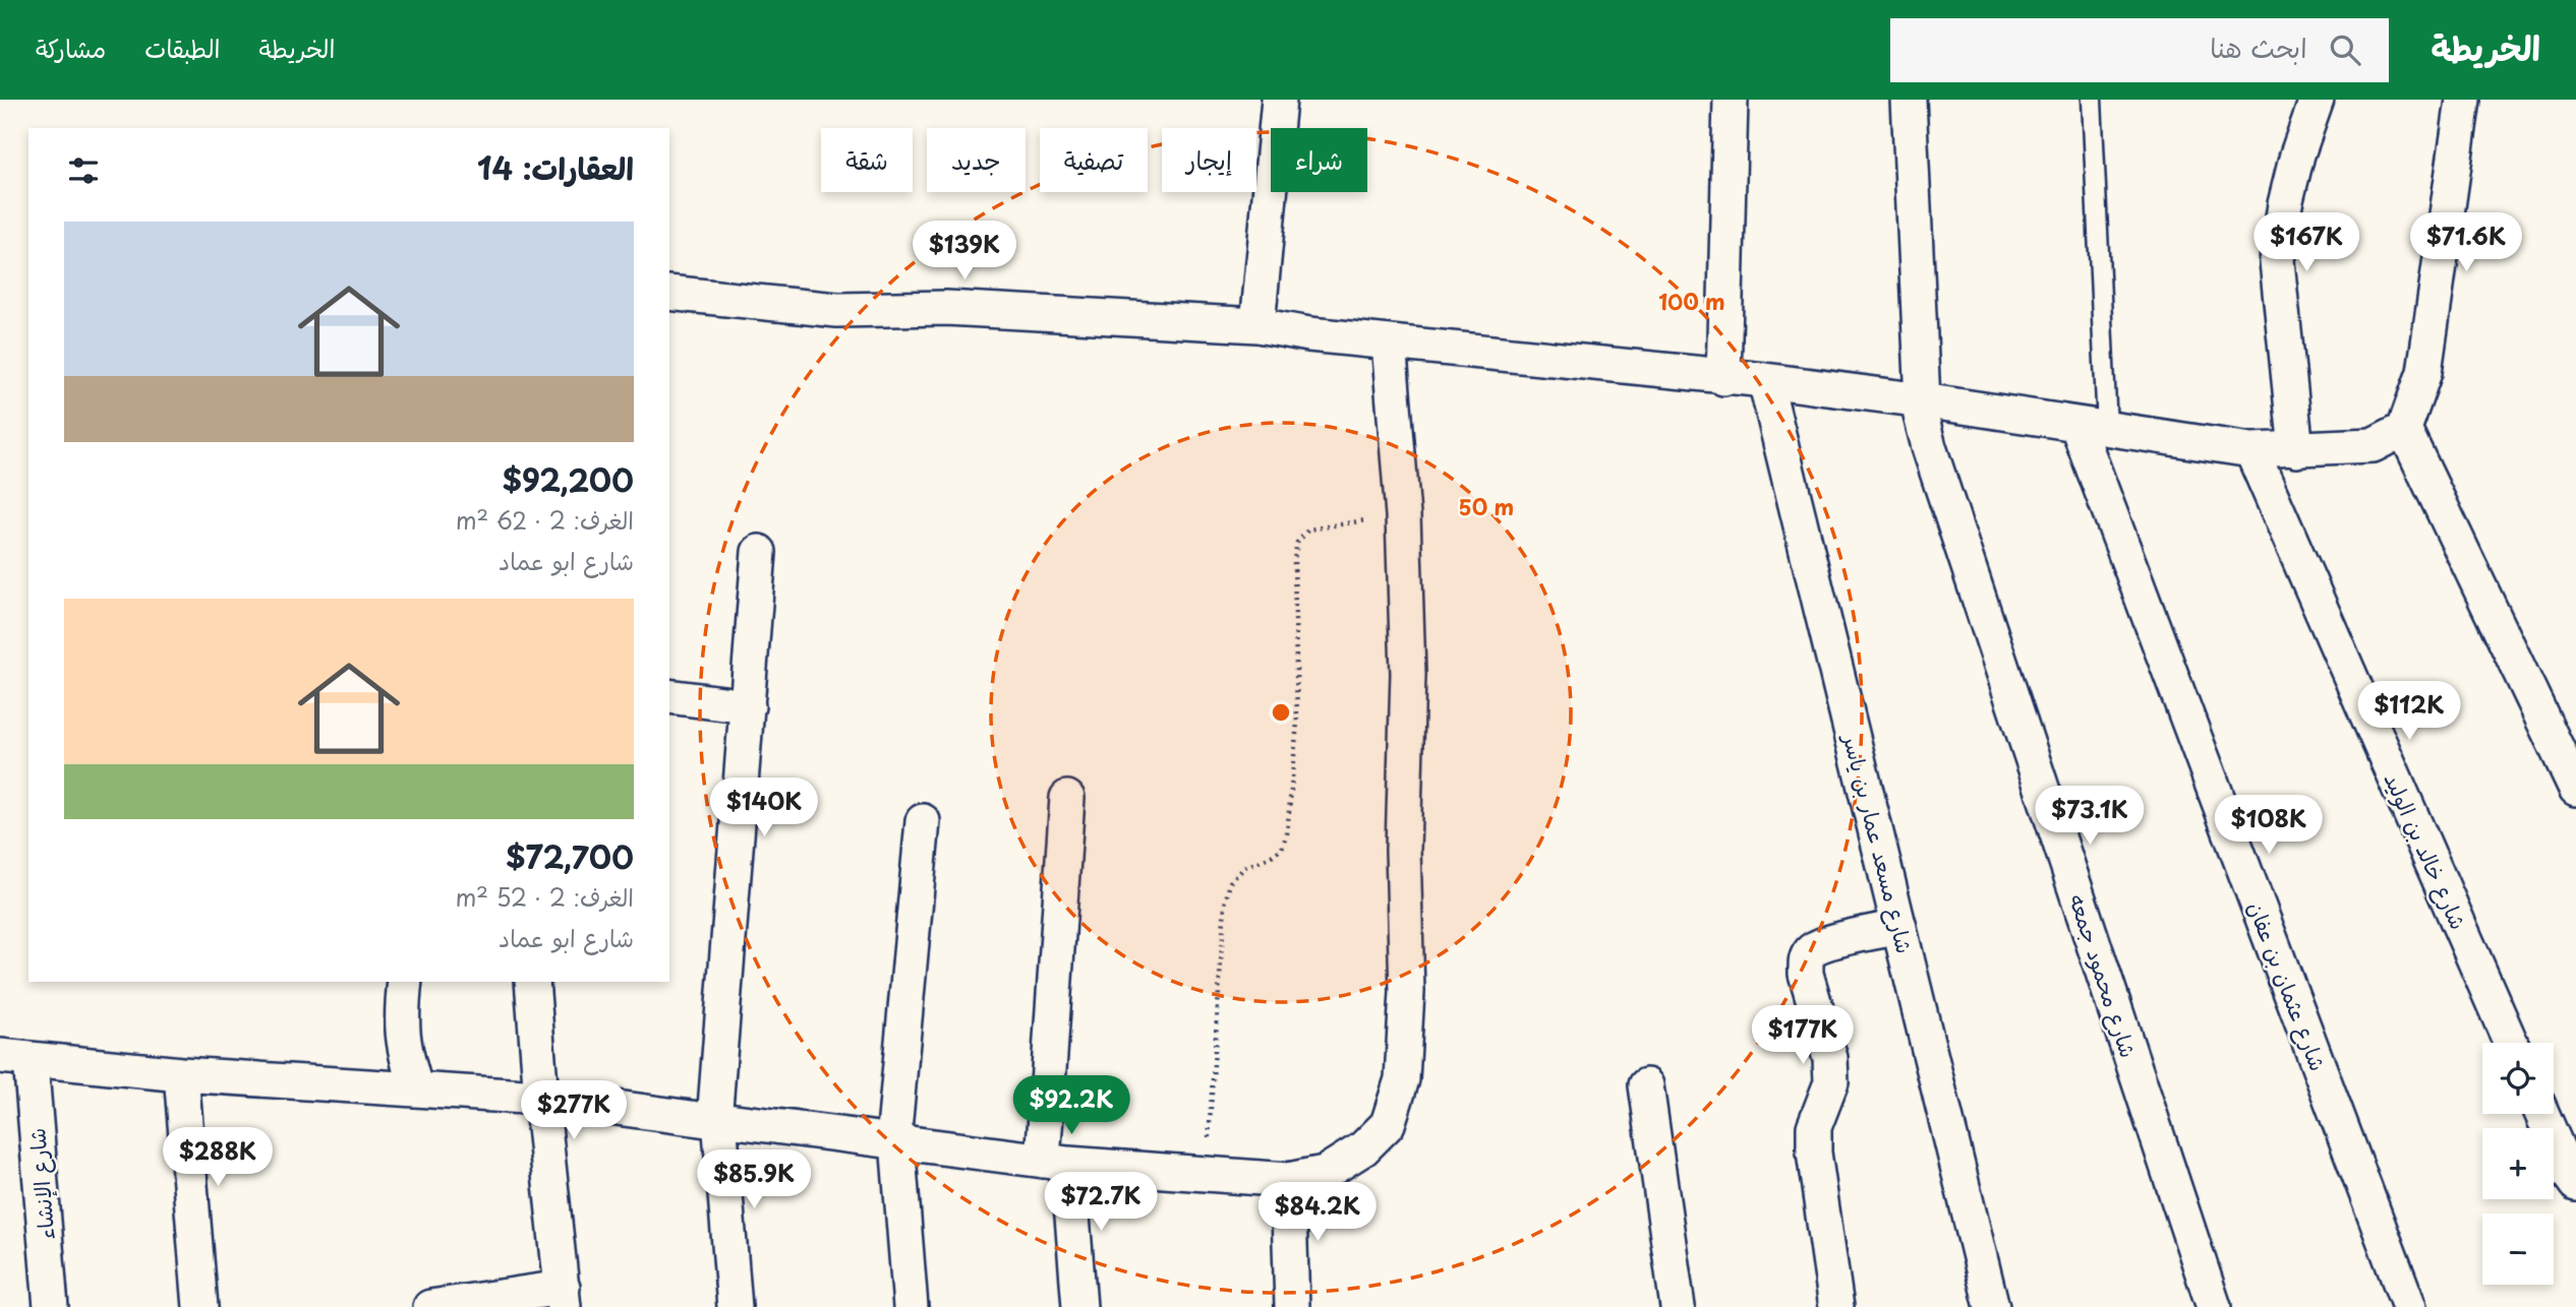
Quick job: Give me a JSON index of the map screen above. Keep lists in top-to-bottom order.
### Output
{
  "streets": {
    "street": [
      "شارع مسعد عمار بن ياسر",
      "شارع خالد بن الوليد",
      "شارع محمود جمعه",
      "شارع عثمان بن عفان",
      "شارع الإنشاء"
    ]
  },
  "page": {
    "header": "الخريطة",
    "search": "ابحث هنا",
    "nav": ["الخريطة", "الطبقات", "مشاركة"],
    "chip": [
      "شراء",
      "إيجار",
      "تصفية",
      "جديد",
      "شقة"
    ],
    "heading": "العقارات: 14",
    "price": [
      "$167K",
      "$71.6K",
      "$139K",
      "$112K",
      "$140K",
      "$73.1K",
      "$108K",
      "$177K",
      "$92.2K",
      "$277K",
      "$288K",
      "$85.9K",
      "$72.7K",
      "$84.2K"
    ],
    "list": [
      {
        "name": "$92,200",
        "note": "الغرف: 2 · 62 m² · شارع ابو عماد"
      },
      {
        "name": "$72,700",
        "note": "الغرف: 2 · 52 m² · شارع ابو عماد"
      }
    ],
    "map_buttons": ["+", "−"]
  },
  "rings": ["100 m", "50 m"]
}
